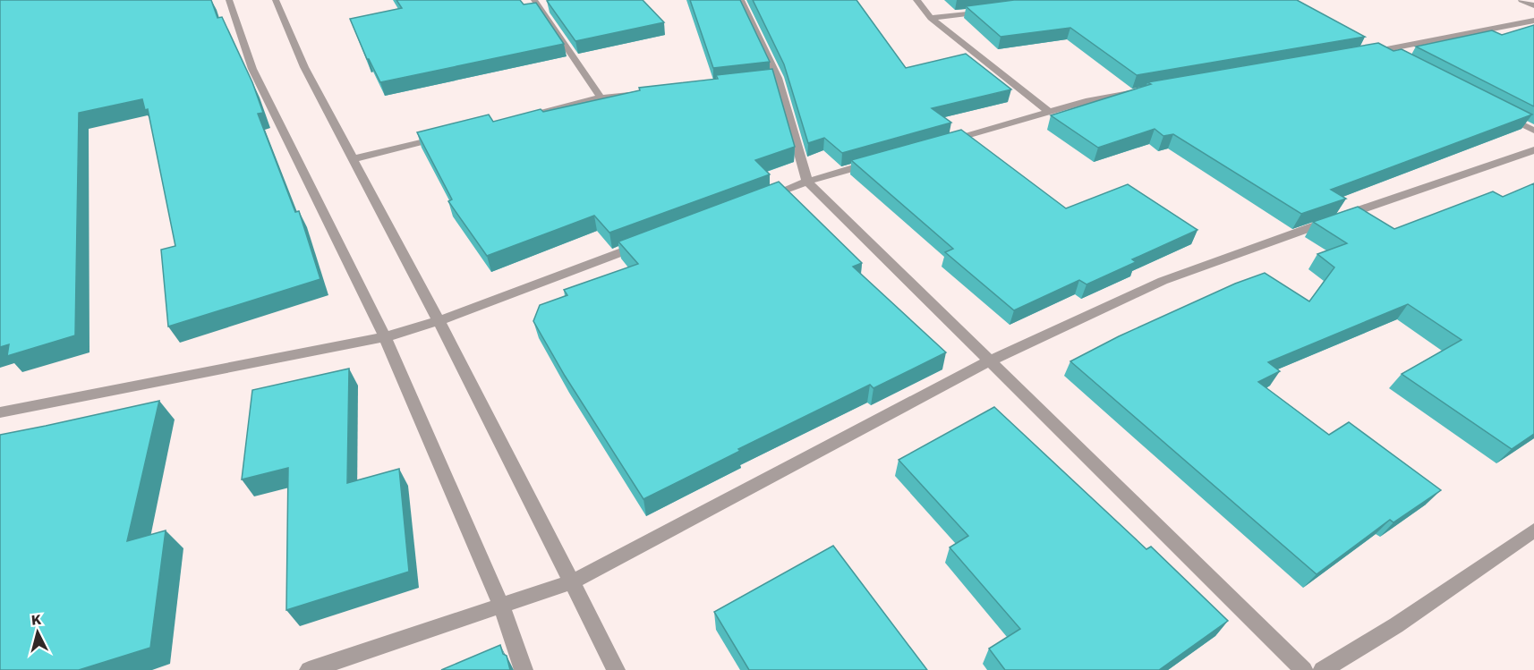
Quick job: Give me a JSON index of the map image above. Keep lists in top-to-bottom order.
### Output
{
  "north": "top"
}
